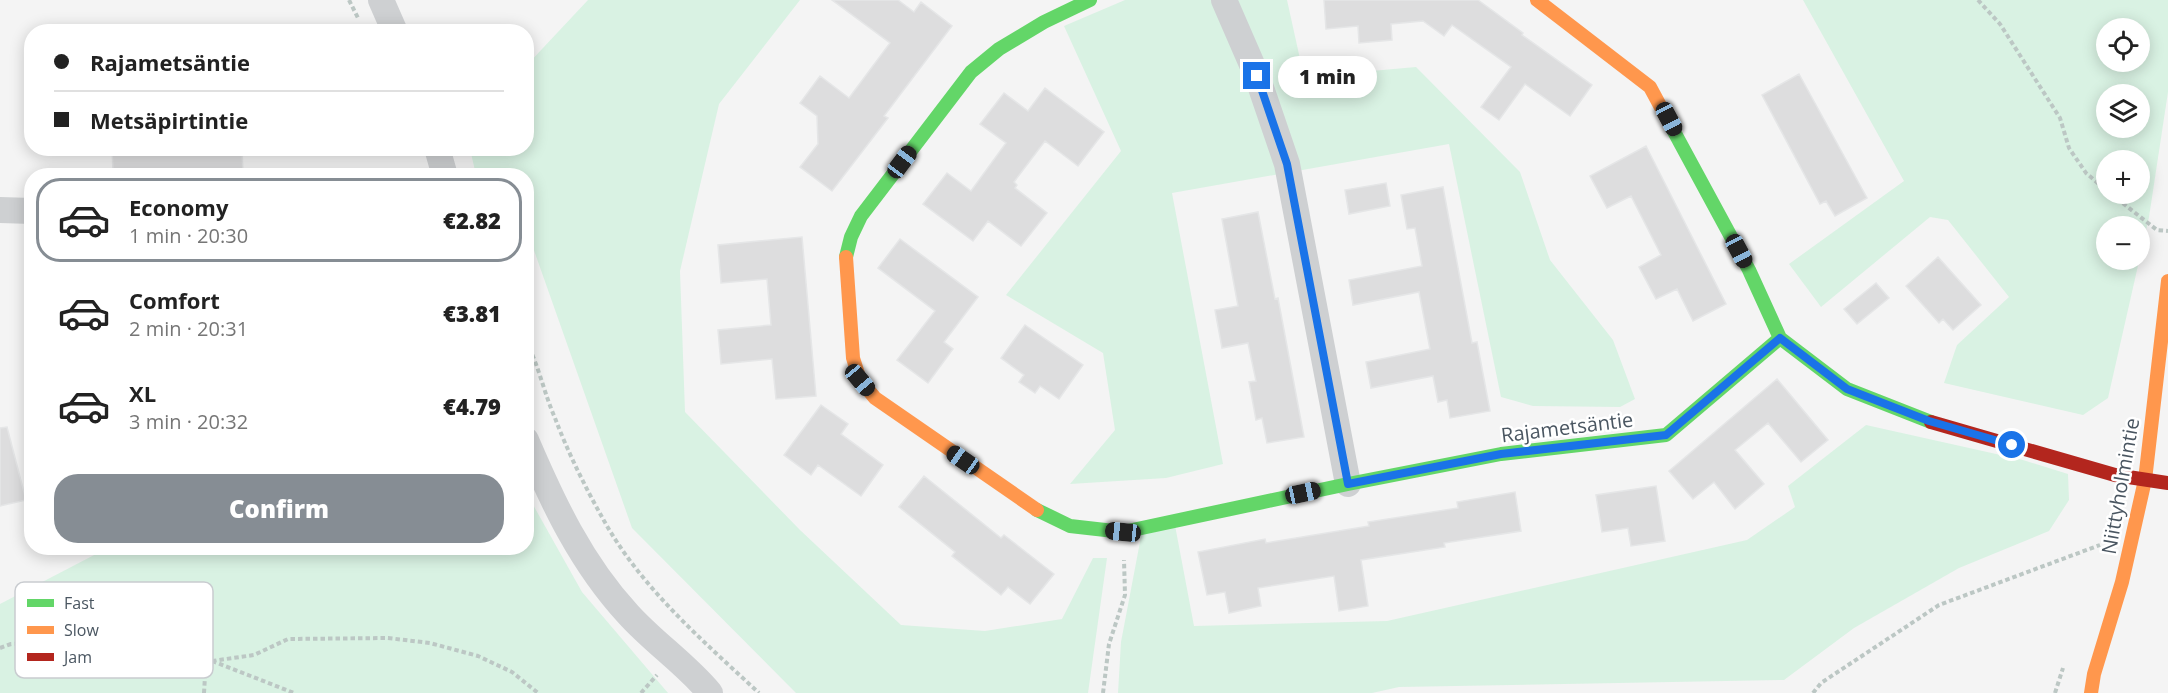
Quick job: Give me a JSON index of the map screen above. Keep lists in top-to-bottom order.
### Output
{
  "streets": {
    "street": ["Rajametsäntie", "Niittyholmintie"]
  },
  "legend": ["Fast", "Slow", "Jam"],
  "page": {
    "map_buttons": ["+", "−"],
    "banner": ["Rajametsäntie", "Metsäpirtintie"],
    "bubble": "1 min",
    "list": [
      {
        "name": "Economy",
        "note": "1 min · 20:30",
        "value": "€2.82"
      },
      {
        "name": "Comfort",
        "note": "2 min · 20:31",
        "value": "€3.81"
      },
      {
        "name": "XL",
        "note": "3 min · 20:32",
        "value": "€4.79"
      }
    ],
    "buttons": "Confirm"
  }
}
